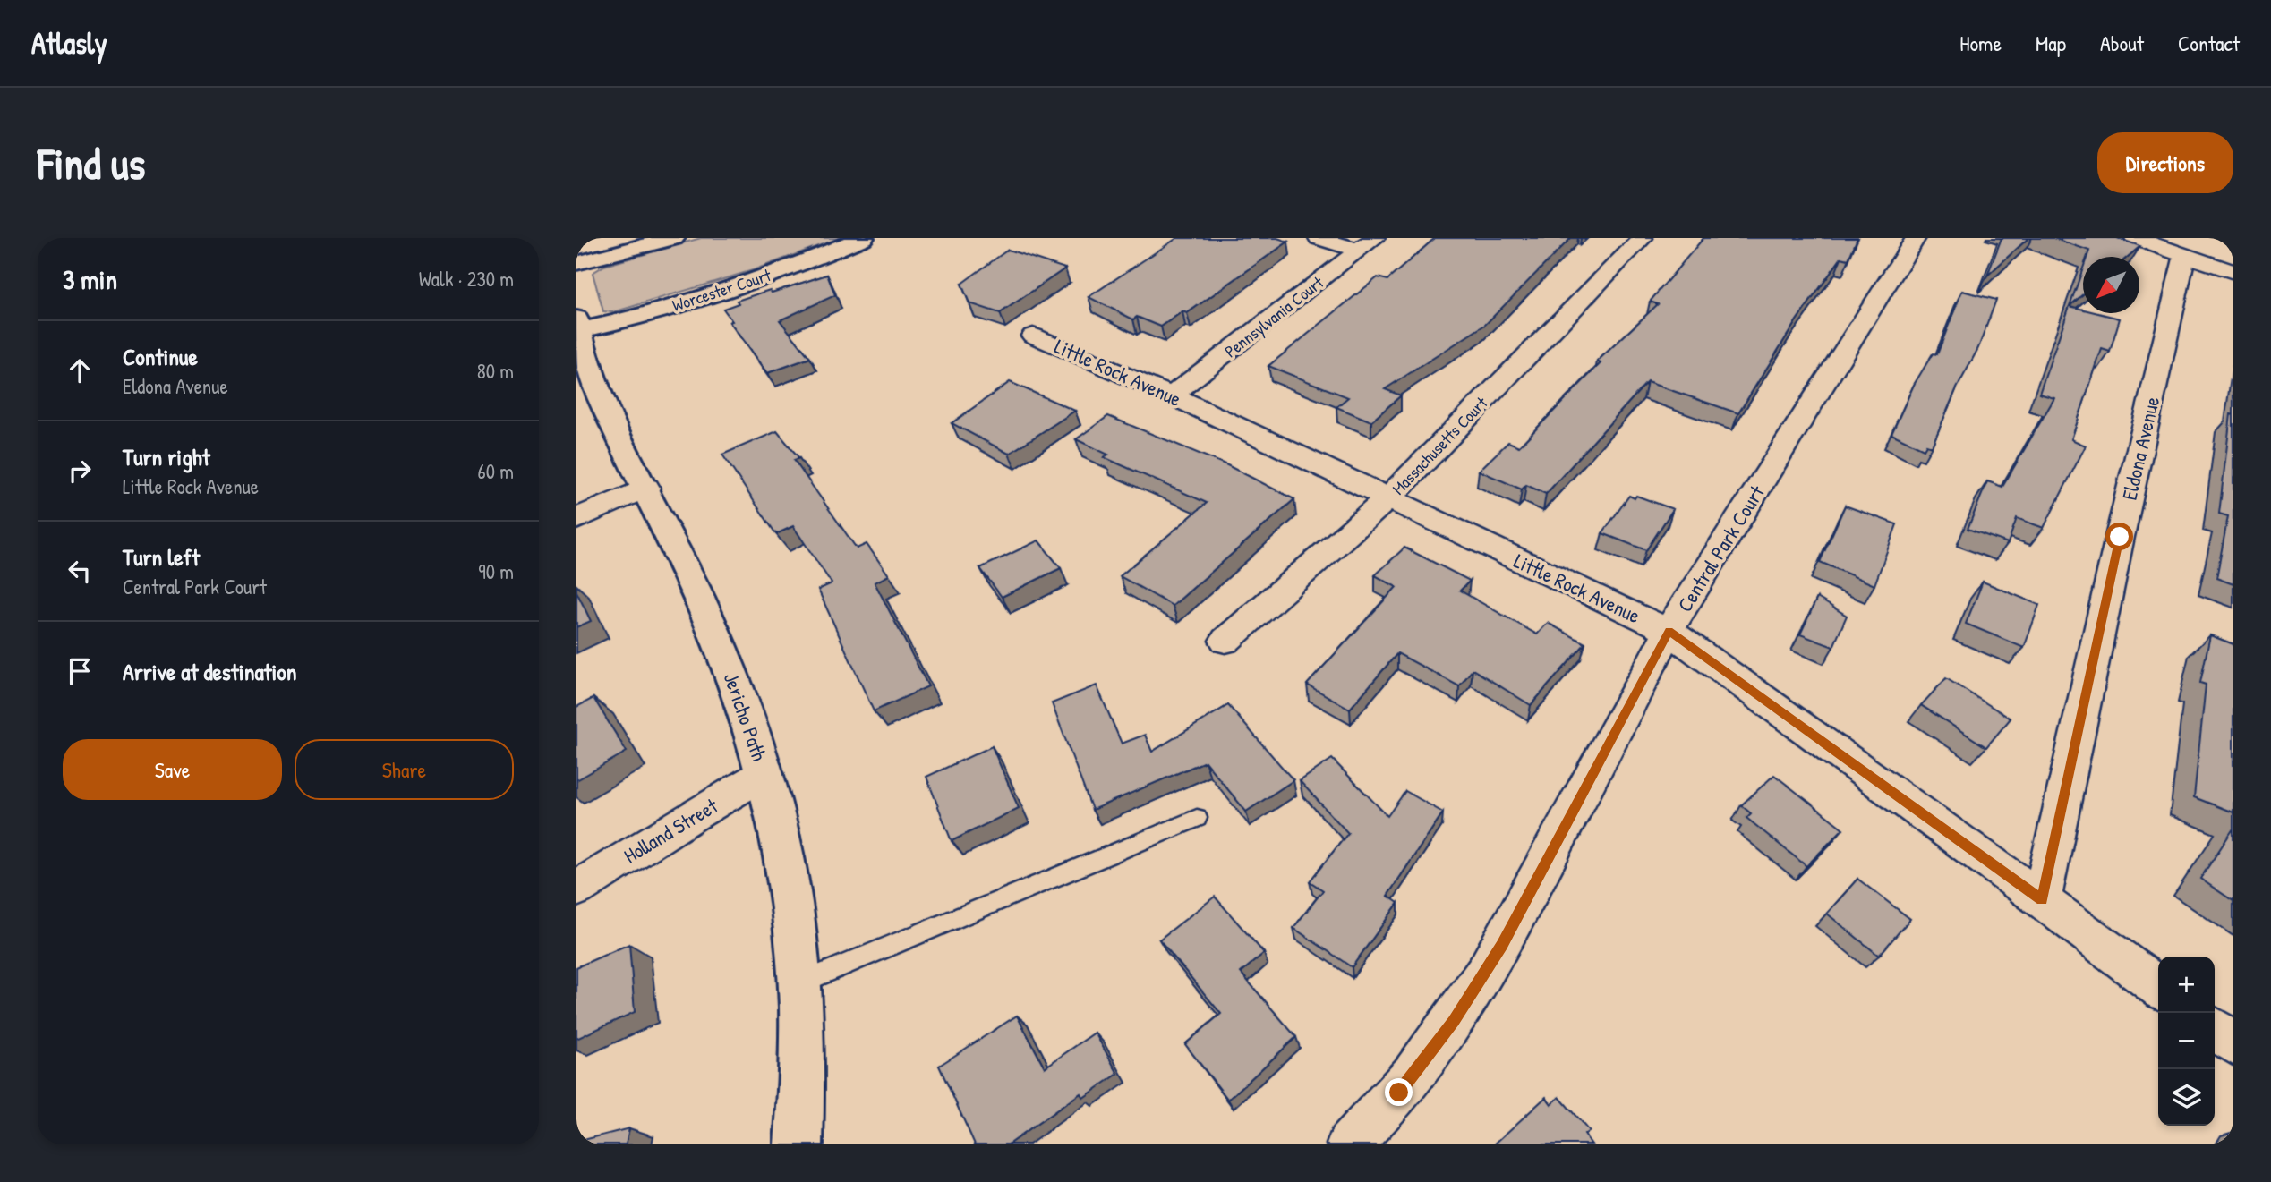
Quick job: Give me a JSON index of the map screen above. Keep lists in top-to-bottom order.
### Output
{
  "streets": {
    "street": [
      "Worcester Court",
      "Pennsylvania Court",
      "Little Rock Avenue",
      "Massachusetts Court",
      "Eldona Avenue",
      "Central Park Court",
      "Jericho Path",
      "Holland Street"
    ]
  },
  "crossings": [
    ["Worcester Court", "Jericho Path"],
    ["Pennsylvania Court", "Little Rock Avenue"],
    ["Little Rock Avenue", "Massachusetts Court"],
    ["Little Rock Avenue", "Eldona Avenue"],
    ["Little Rock Avenue", "Central Park Court"],
    ["Jericho Path", "Holland Street"]
  ],
  "north": "bottom left",
  "page": {
    "header": "Atlasly",
    "nav": [
      "Home",
      "Map",
      "About",
      "Contact"
    ],
    "buttons": [
      "Directions",
      ["Save", "Share"]
    ],
    "title": "Find us",
    "heading": ["3 min", "Walk · 230 m"],
    "list": [
      ["Continue", "Eldona Avenue", "80 m"],
      ["Turn right", "Little Rock Avenue", "60 m"],
      ["Turn left", "Central Park Court", "90 m"],
      "Arrive at destination"
    ],
    "map_buttons": ["+", "−"]
  }
}
